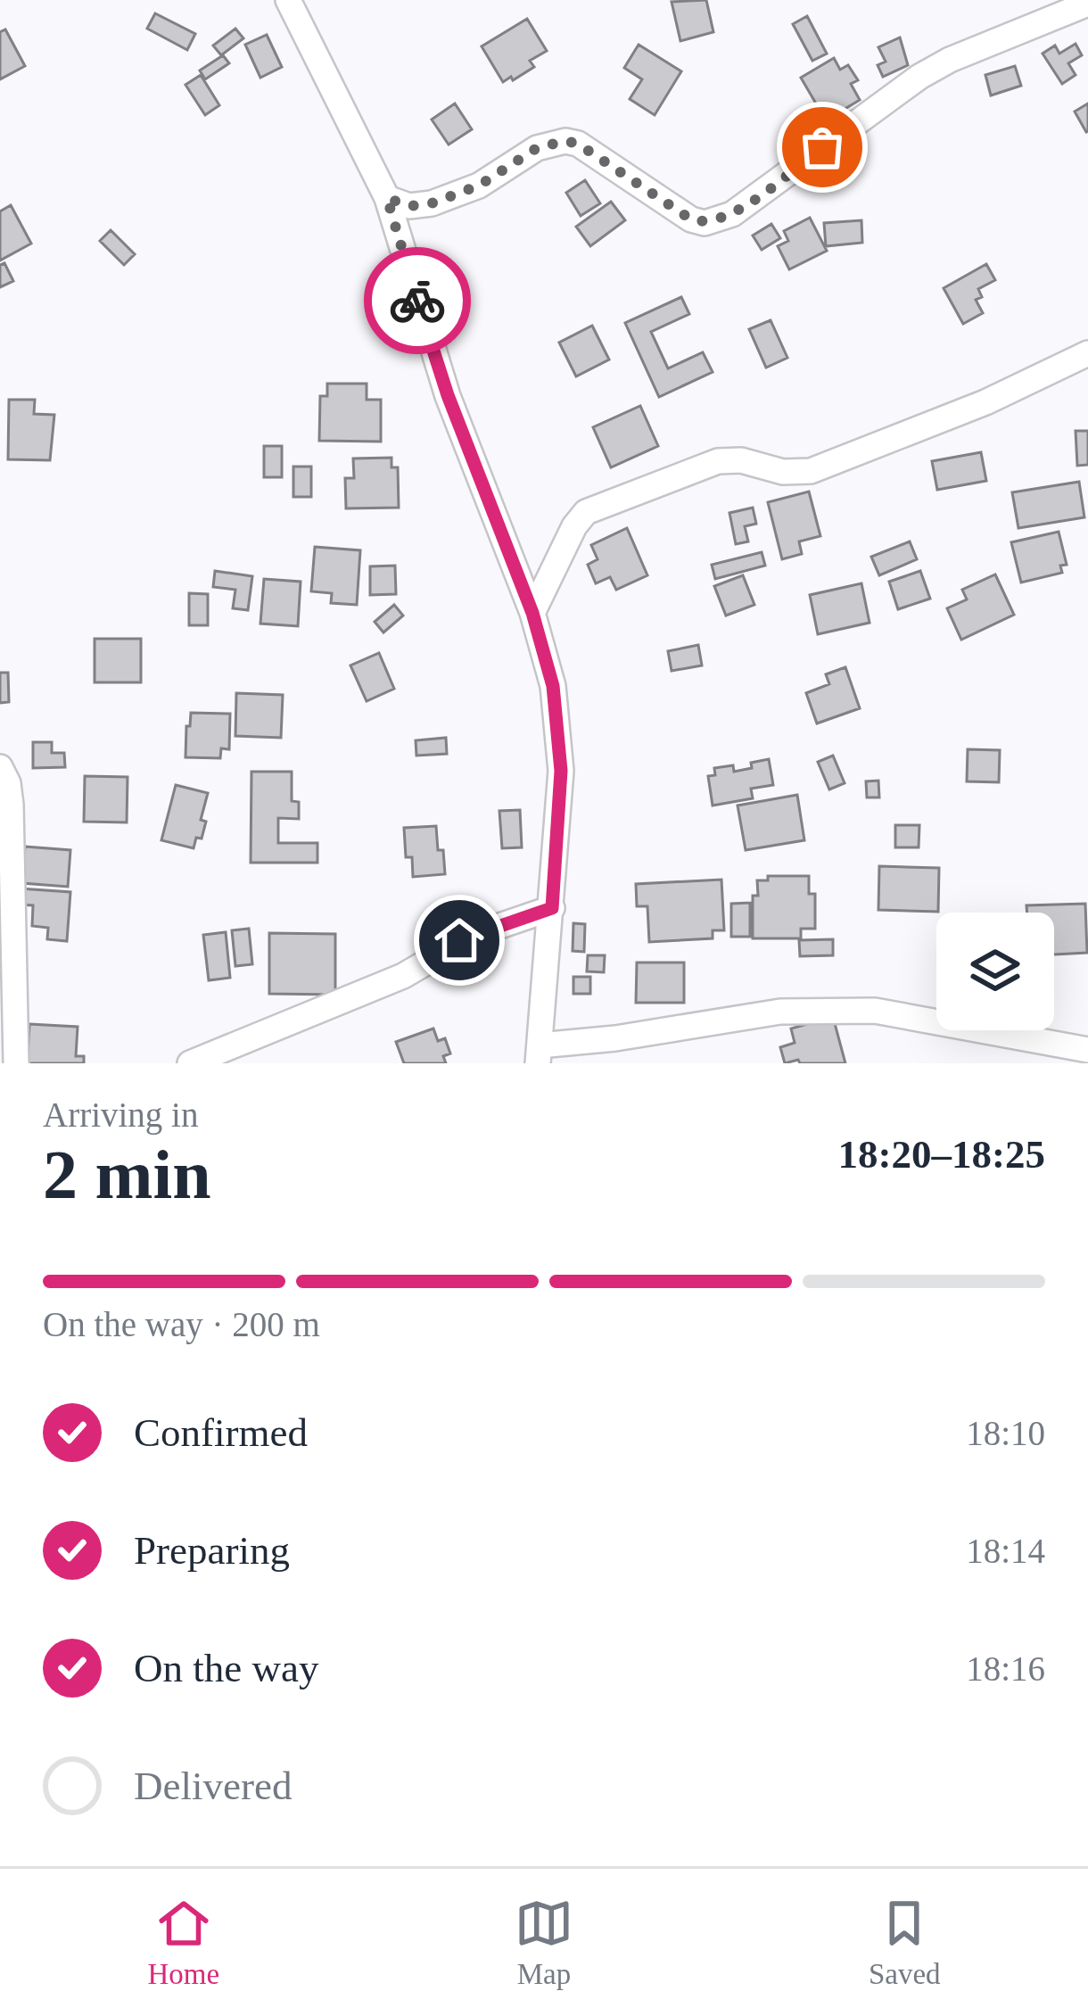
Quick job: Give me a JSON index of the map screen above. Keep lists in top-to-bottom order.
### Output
{
  "page": {
    "heading": ["2 min", "Arriving in", "18:20–18:25"],
    "bar": "On the way · 200 m",
    "list": [
      ["Confirmed", "18:10"],
      ["Preparing", "18:14"],
      ["On the way", "18:16"],
      "Delivered"
    ],
    "tabs": ["Home", "Map", "Saved"]
  }
}
